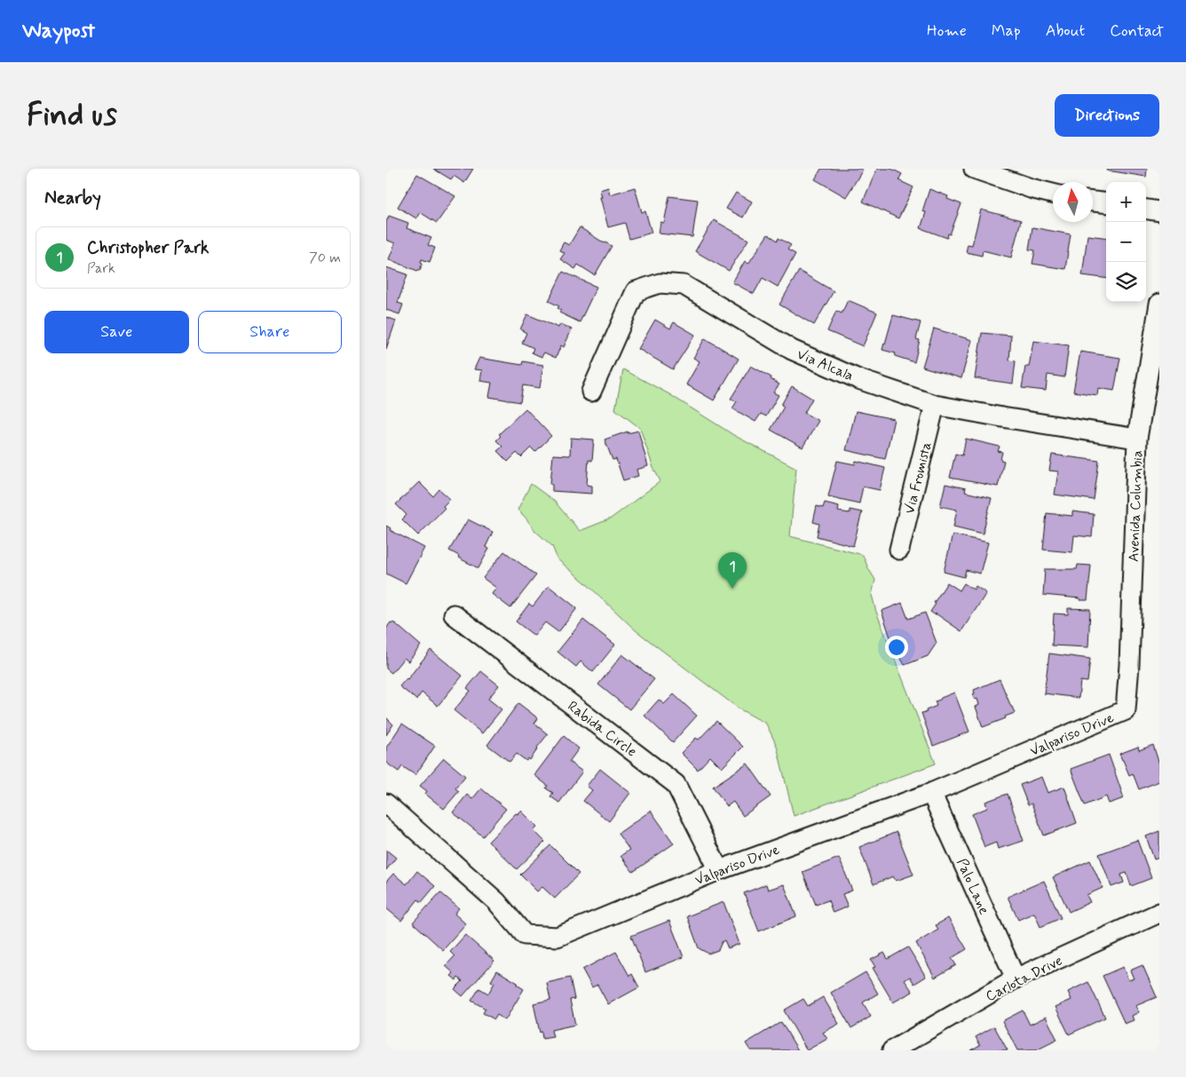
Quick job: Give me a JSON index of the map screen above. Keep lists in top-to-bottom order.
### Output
{
  "streets": {
    "street": [
      "Via Alcala",
      "Via Fromista",
      "Avenida Columbia",
      "Rabida Circle",
      "Valpariso Drive",
      "Palo Lane",
      "Carlota Drive"
    ]
  },
  "crossings": [
    ["Via Alcala", "Via Fromista"],
    ["Via Alcala", "Avenida Columbia"],
    ["Avenida Columbia", "Valpariso Drive"],
    ["Rabida Circle", "Valpariso Drive"],
    ["Valpariso Drive", "Palo Lane"],
    ["Palo Lane", "Carlota Drive"]
  ],
  "north": "top",
  "page": {
    "header": "Waypost",
    "nav": [
      "Home",
      "Map",
      "About",
      "Contact"
    ],
    "buttons": [
      "Directions",
      ["Save", "Share"]
    ],
    "title": "Find us",
    "heading": "Nearby",
    "map_buttons": ["+", "−"],
    "list": [
      {
        "mark": "1",
        "name": "Christopher Park",
        "note": "Park",
        "value": "70 m"
      }
    ],
    "pins": "1"
  }
}
